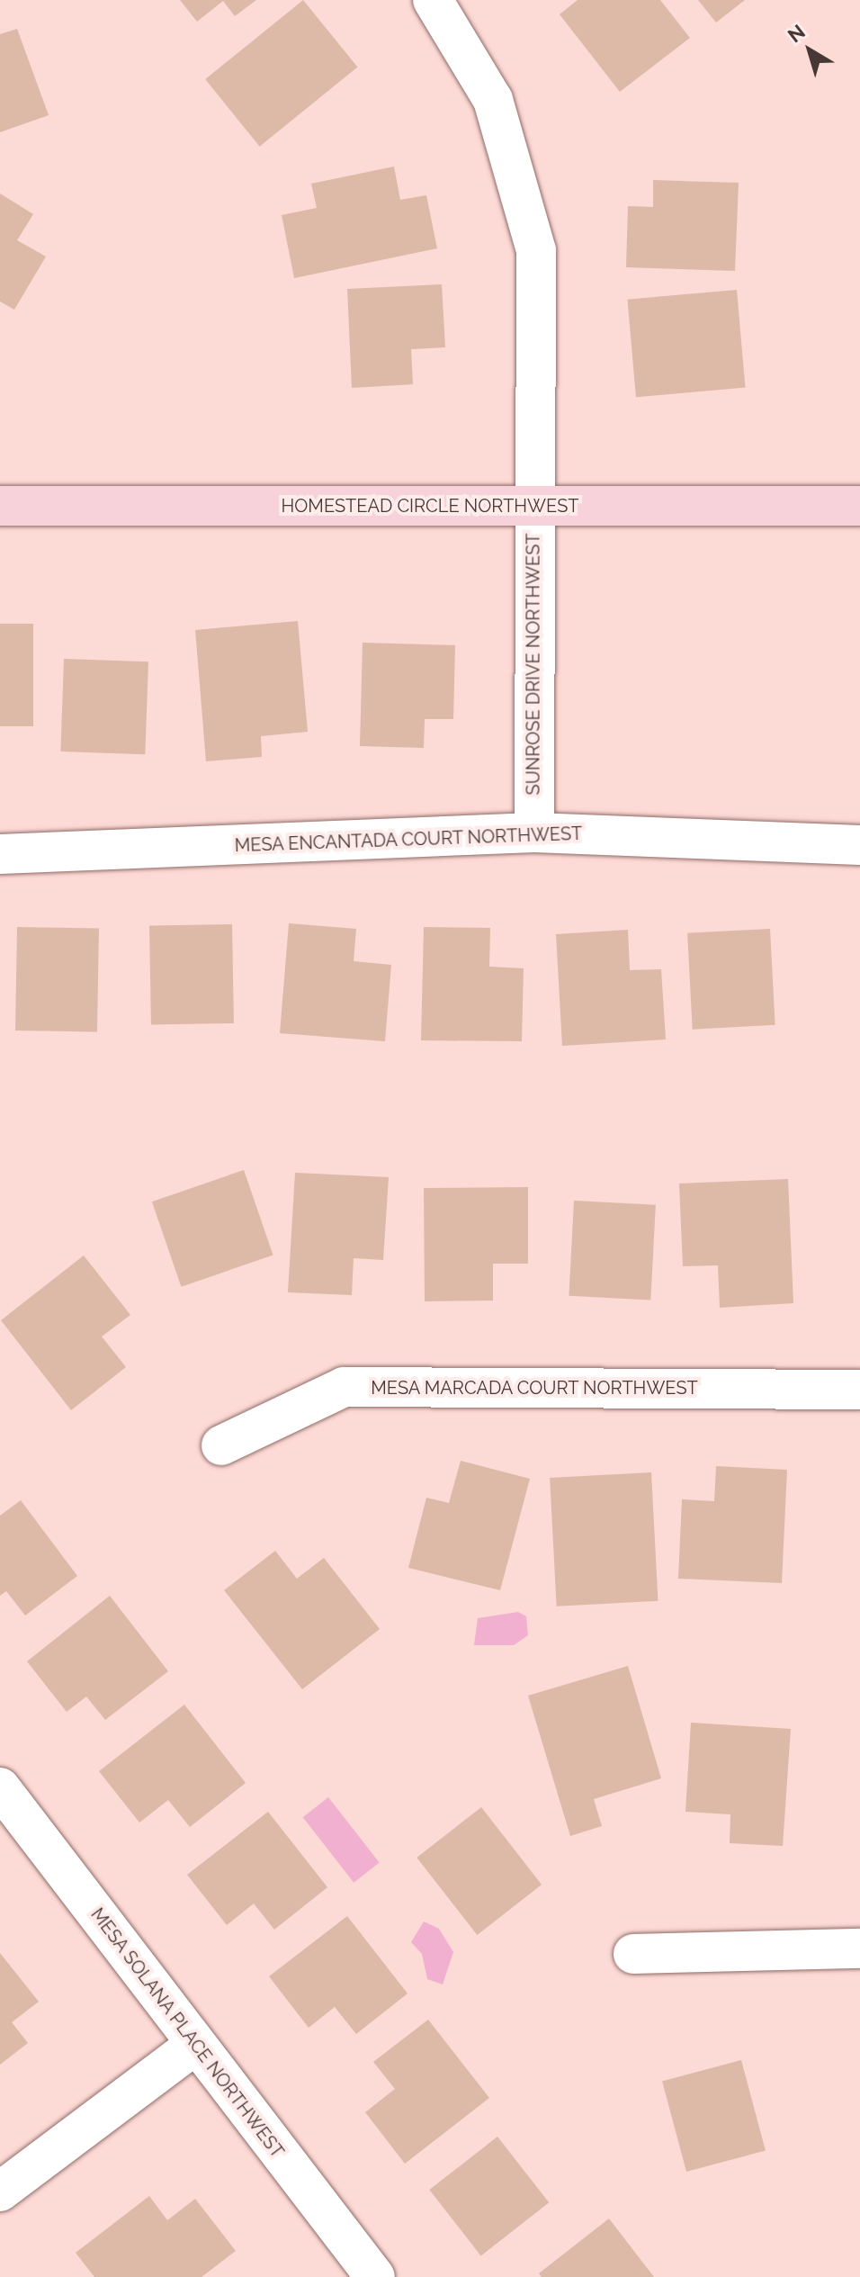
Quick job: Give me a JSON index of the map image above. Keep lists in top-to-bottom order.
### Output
{
  "streets": {
    "street": [
      "HOMESTEAD CIRCLE NORTHWEST",
      "SUNROSE DRIVE NORTHWEST",
      "MESA ENCANTADA COURT NORTHWEST",
      "MESA MARCADA COURT NORTHWEST",
      "MESA SOLANA PLACE NORTHWEST"
    ]
  },
  "crossings": [
    ["HOMESTEAD CIRCLE NORTHWEST", "SUNROSE DRIVE NORTHWEST"],
    ["SUNROSE DRIVE NORTHWEST", "MESA ENCANTADA COURT NORTHWEST"]
  ],
  "north": "top left"
}
